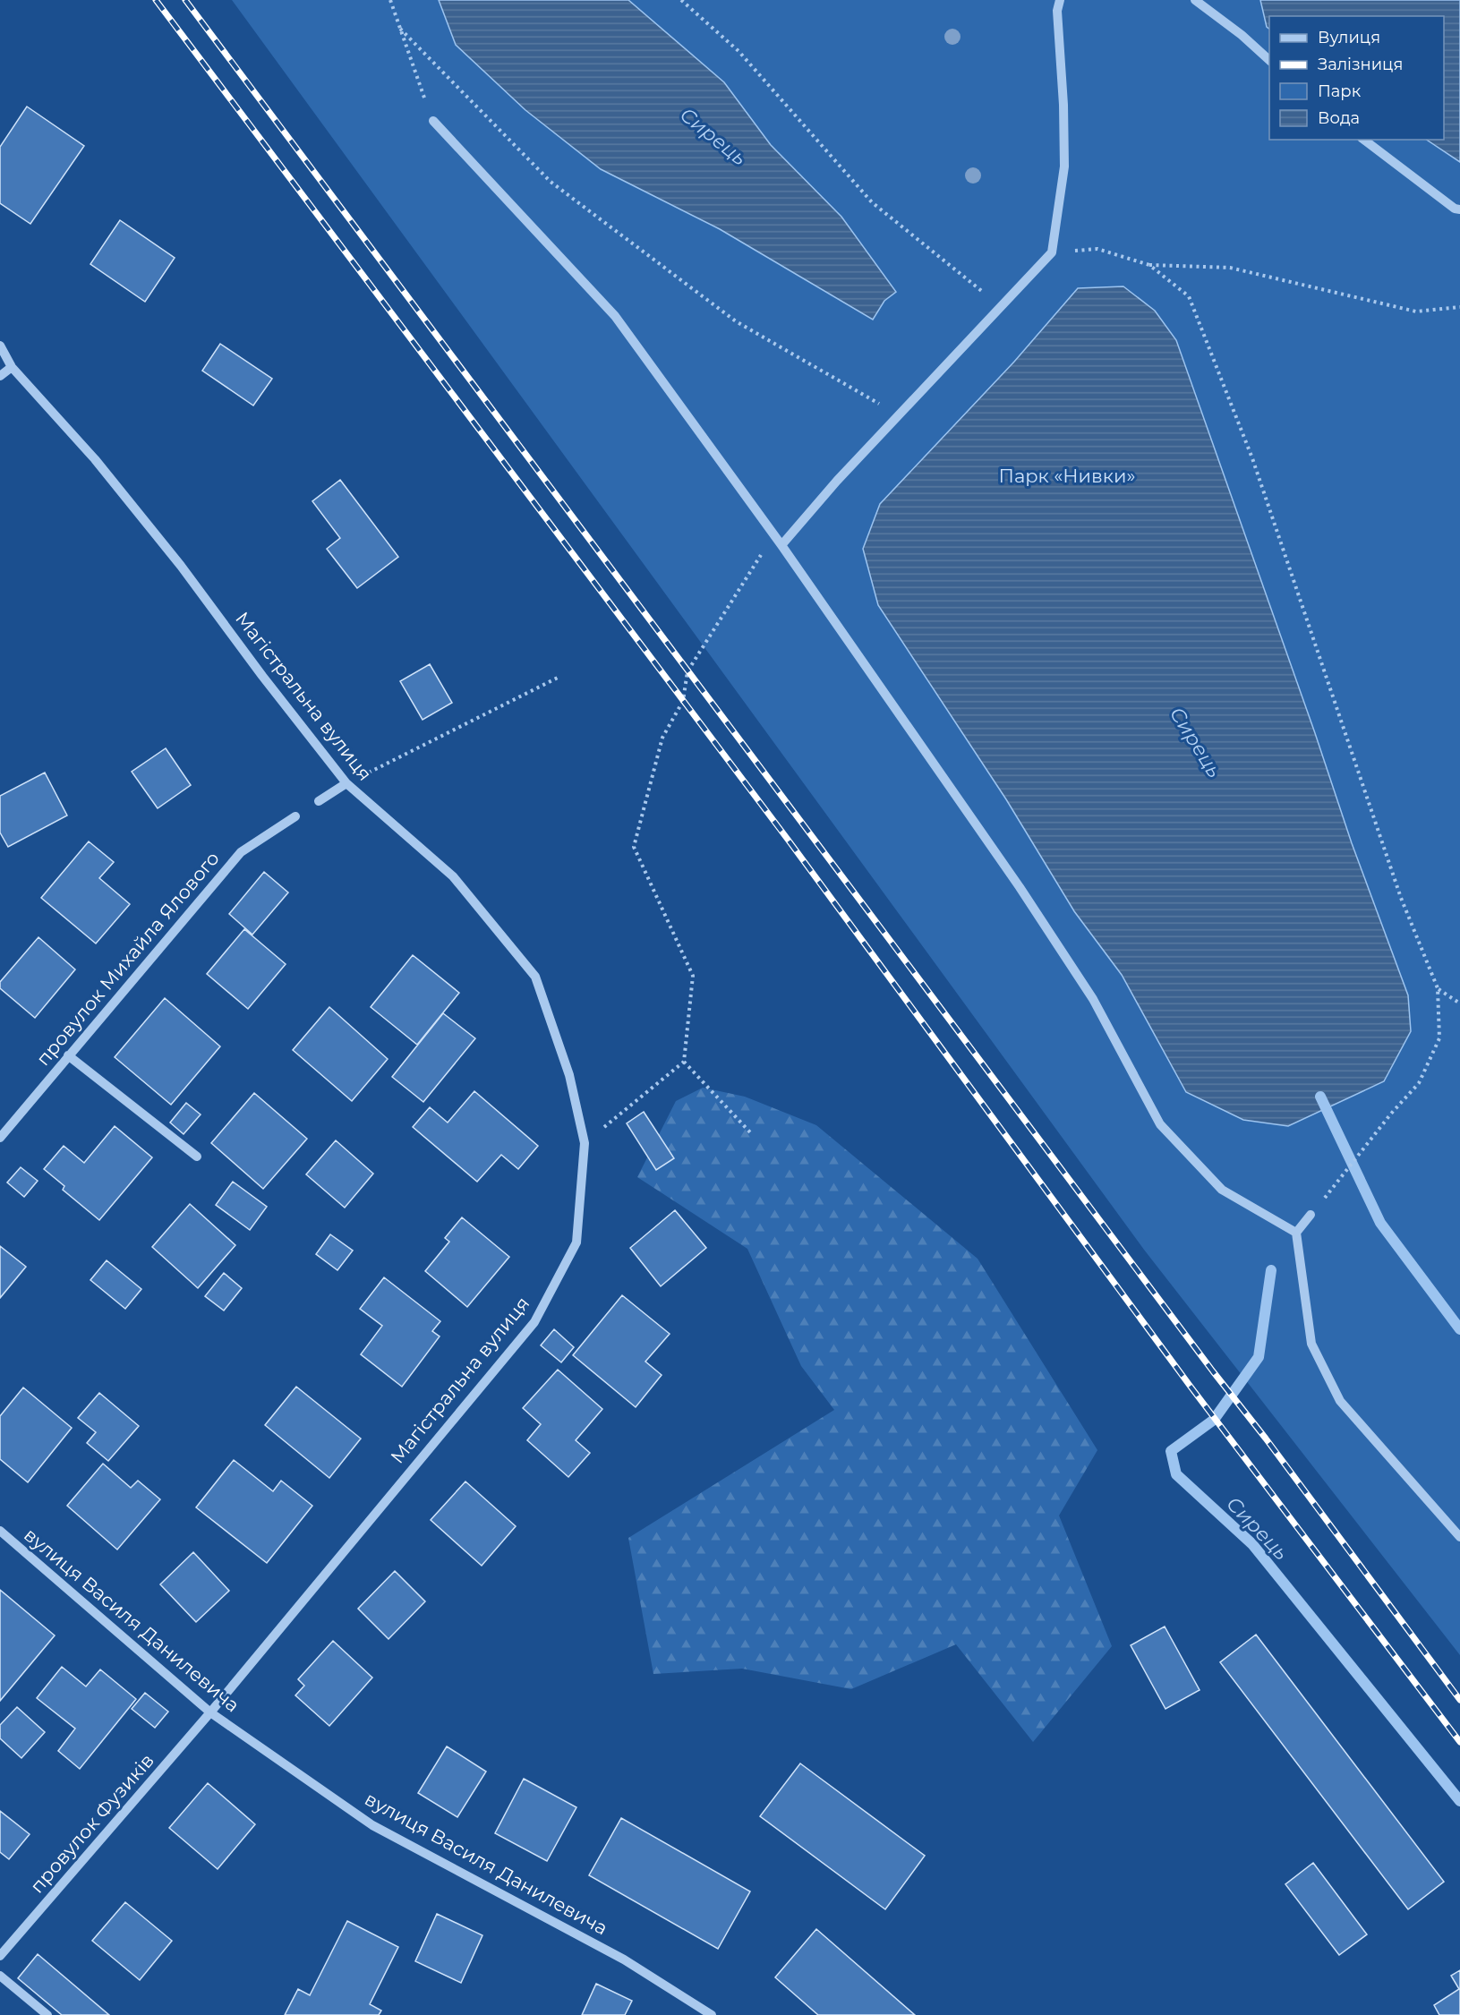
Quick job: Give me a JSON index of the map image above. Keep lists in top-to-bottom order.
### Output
{
  "streets": {
    "street": [
      "Магістральна вулиця",
      "провулок Михайла Ялового",
      "вулиця Василя Данилевича",
      "провулок Фузиків"
    ]
  },
  "crossings": [
    ["Магістральна вулиця", "вулиця Василя Данилевича"],
    ["Магістральна вулиця", "провулок Фузиків"],
    ["вулиця Василя Данилевича", "провулок Фузиків"]
  ],
  "water": ["Сирець"],
  "parks": ["Парк «Нивки»"],
  "legend": [
    "Вулиця",
    "Залізниця",
    "Парк",
    "Вода"
  ]
}
